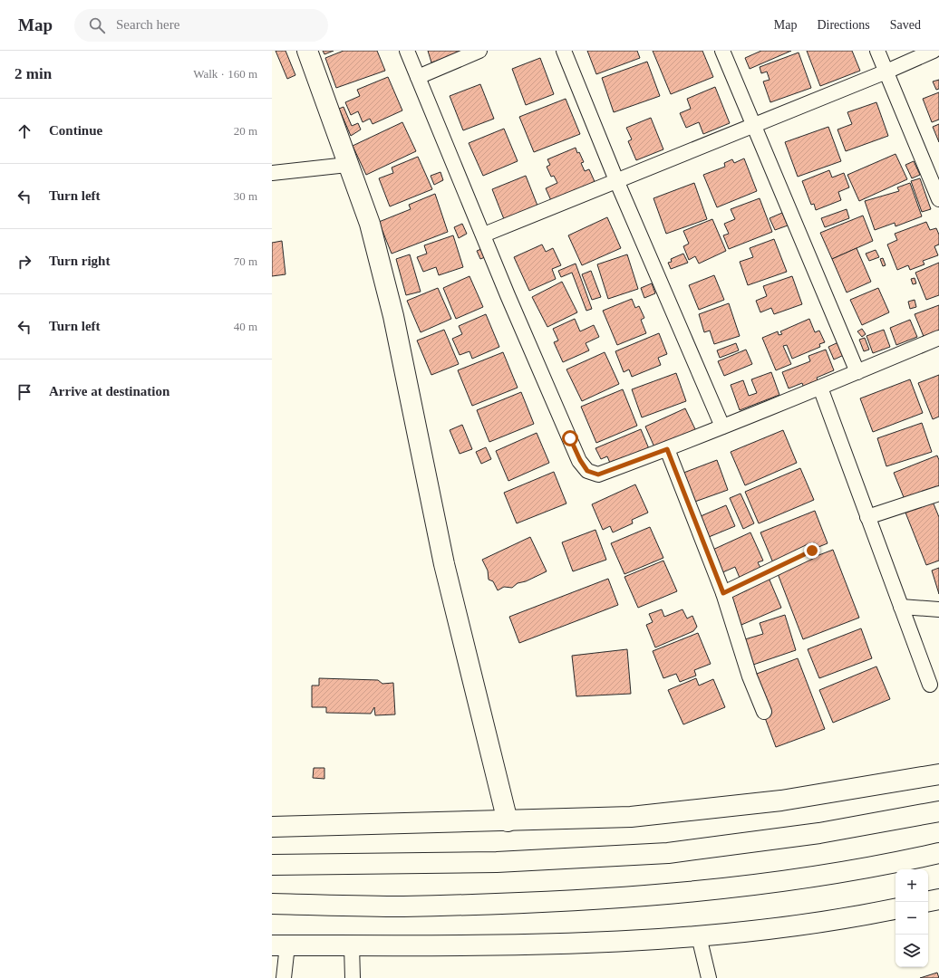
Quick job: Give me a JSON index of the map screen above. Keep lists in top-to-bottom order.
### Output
{
  "page": {
    "header": "Map",
    "search": "Search here",
    "nav": ["Map", "Directions", "Saved"],
    "heading": ["2 min", "Walk · 160 m"],
    "list": [
      ["Continue", "20 m"],
      ["Turn left", "30 m"],
      ["Turn right", "70 m"],
      ["Turn left", "40 m"],
      "Arrive at destination"
    ],
    "map_buttons": ["+", "−"]
  }
}
